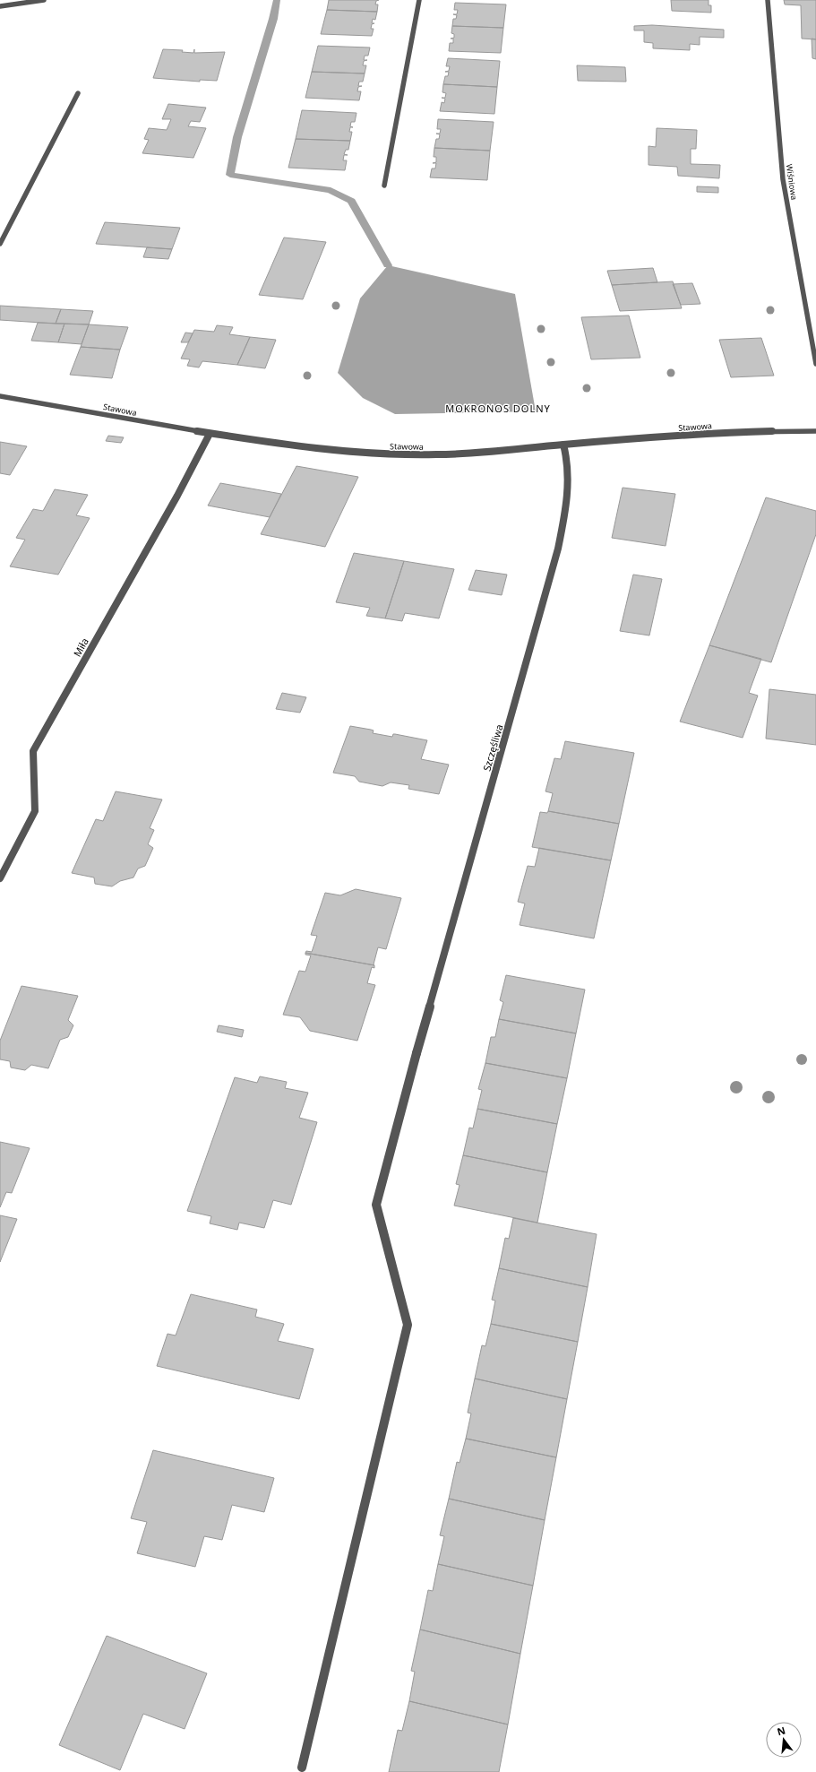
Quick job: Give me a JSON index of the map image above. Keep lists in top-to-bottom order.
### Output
{
  "streets": {
    "street": [
      "Wiśniowa",
      "Stawowa",
      "Miła",
      "Szczęśliwa"
    ]
  },
  "crossings": [
    ["Stawowa", "Miła"],
    ["Stawowa", "Szczęśliwa"]
  ],
  "districts": ["MOKRONOS DOLNY"],
  "north": "top"
}
